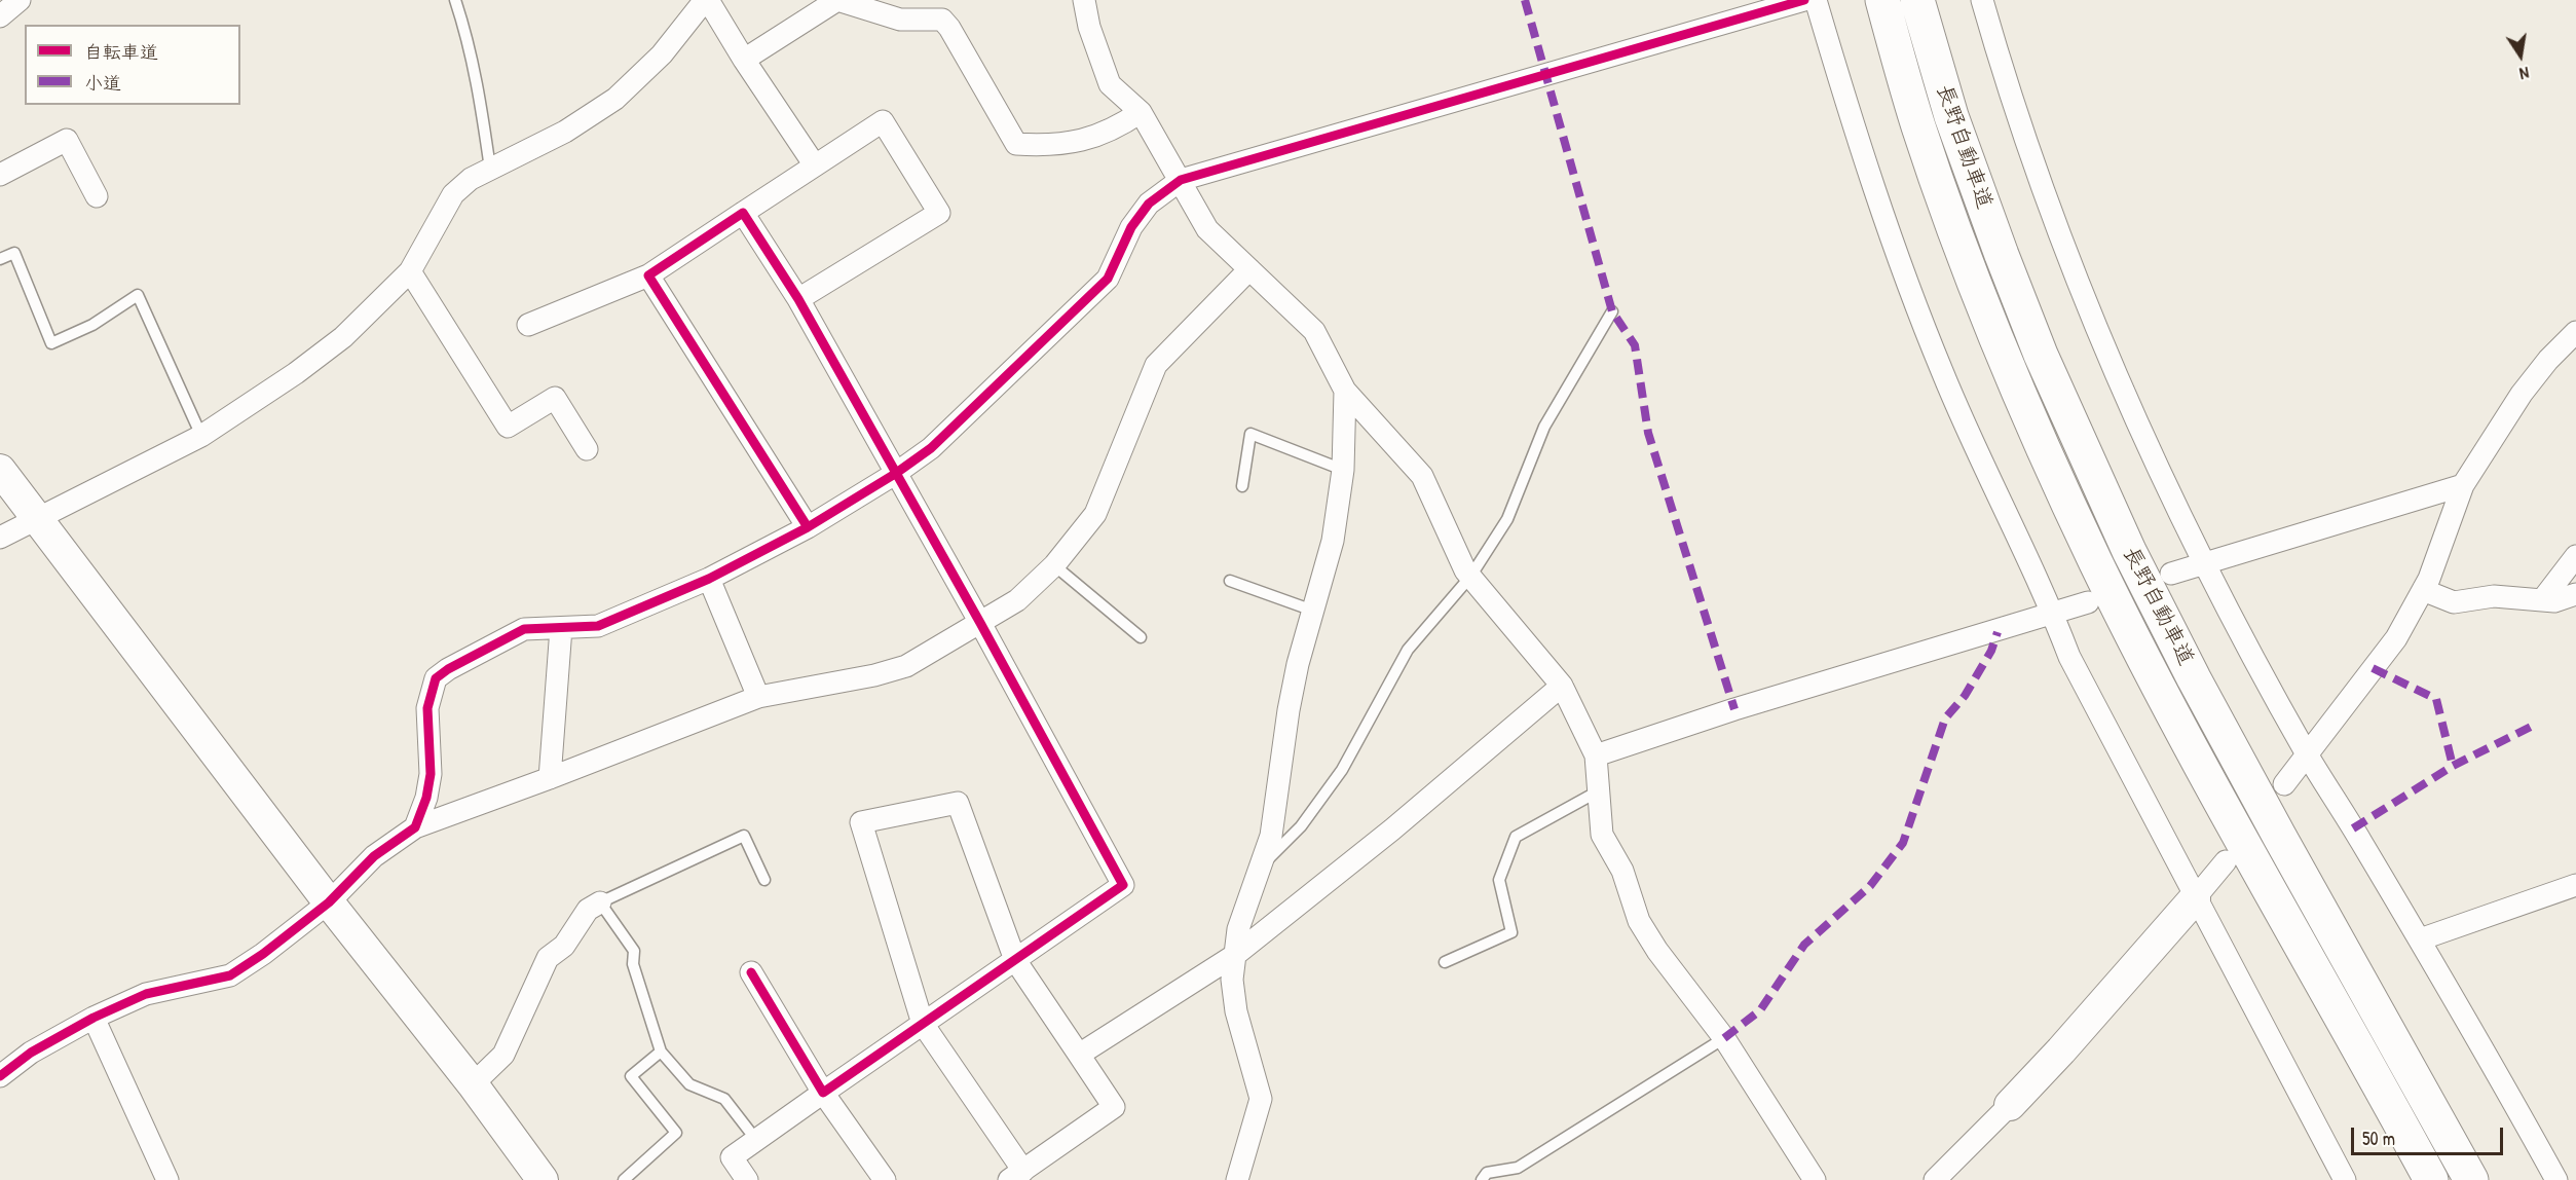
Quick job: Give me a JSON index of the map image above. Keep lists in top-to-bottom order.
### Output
{
  "streets": {
    "highway": ["長野自動車道"]
  },
  "legend": ["自転車道", "小道"],
  "scale_bar": "50 m",
  "north": "bottom"
}
